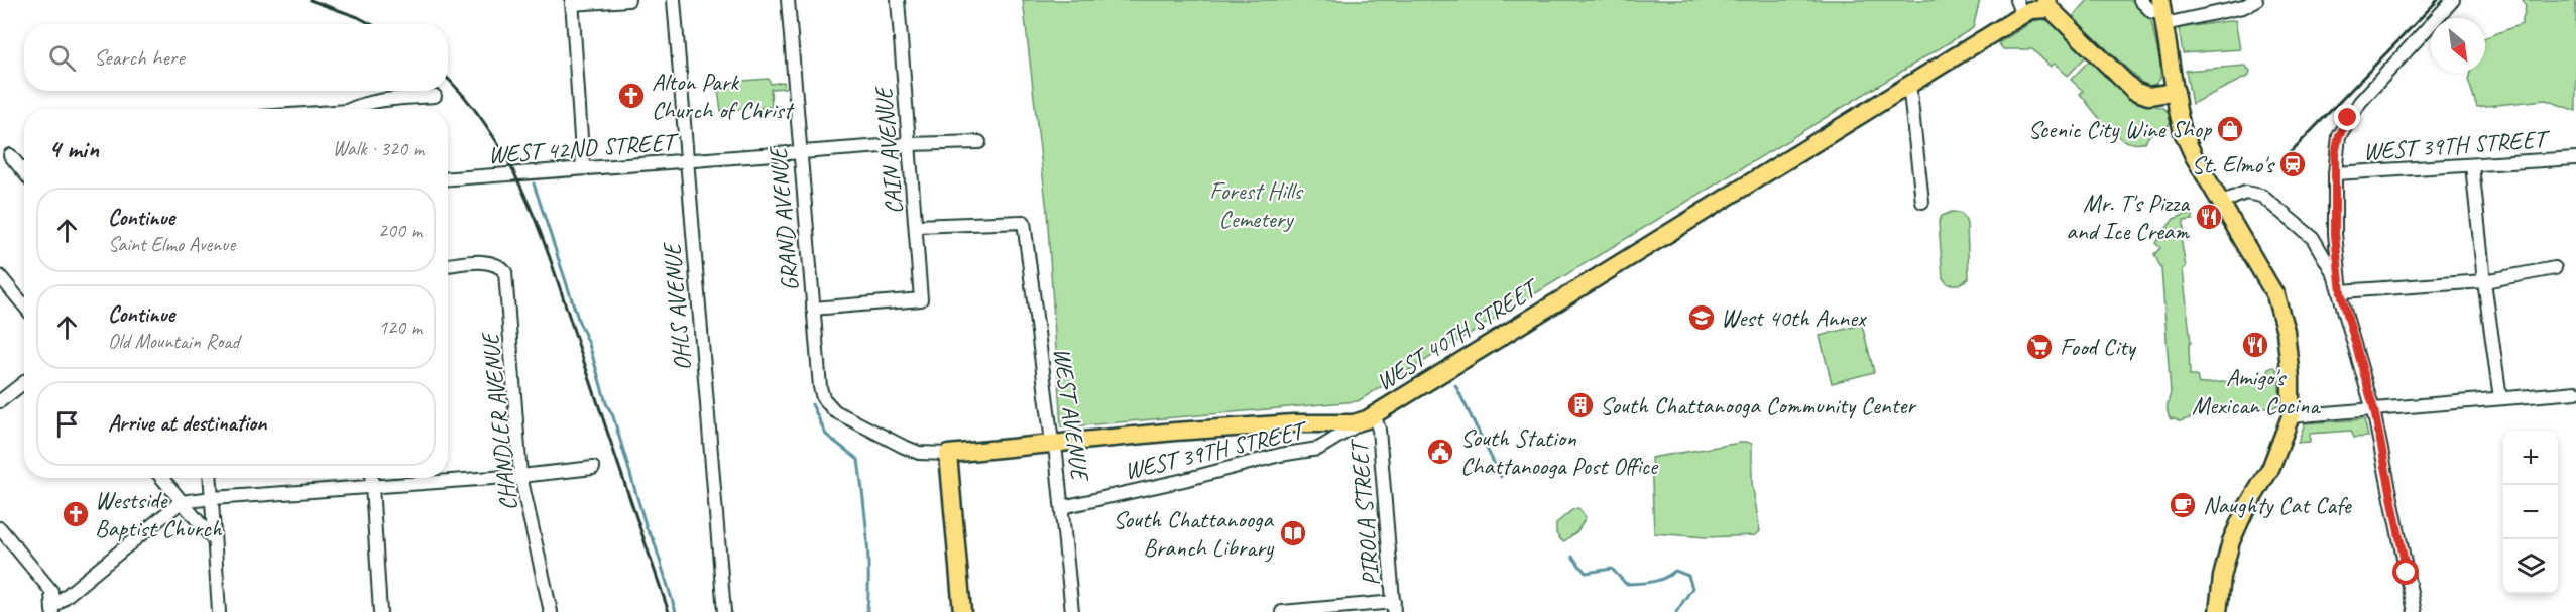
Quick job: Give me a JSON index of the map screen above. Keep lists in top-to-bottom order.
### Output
{
  "streets": {
    "main road": ["WEST 40TH STREET"],
    "street": [
      "WEST 39TH STREET",
      "WEST 42ND STREET",
      "CAIN AVENUE",
      "GRAND AVENUE",
      "OHLS AVENUE",
      "WEST AVENUE",
      "CHANDLER AVENUE",
      "PIROLA STREET"
    ]
  },
  "crossings": [
    ["WEST 39TH STREET", "WEST 40TH STREET"],
    ["WEST 39TH STREET", "WEST AVENUE"],
    ["WEST 39TH STREET", "PIROLA STREET"],
    ["WEST 42ND STREET", "CAIN AVENUE"],
    ["WEST 42ND STREET", "GRAND AVENUE"],
    ["WEST 42ND STREET", "OHLS AVENUE"],
    ["CAIN AVENUE", "GRAND AVENUE"],
    ["CAIN AVENUE", "WEST AVENUE"],
    ["GRAND AVENUE", "WEST 40TH STREET"],
    ["WEST 40TH STREET", "WEST AVENUE"],
    ["WEST 40TH STREET", "PIROLA STREET"]
  ],
  "parks": ["Forest Hills Cemetery"],
  "places": {
    "church": ["Alton Park Church of Christ", "Westside Baptist Church"],
    "shop": ["Scenic City Wine Shop"],
    "station": ["St. Elmo's"],
    "restaurant": ["Mr. T's Pizza and Ice Cream", "Amigo's Mexican Cocina"],
    "school or university": ["West 40th Annex"],
    "supermarket": ["Food City"],
    "building": ["South Chattanooga Community Center"],
    "public building": ["South Station Chattanooga Post Office"],
    "cafe": ["Naughty Cat Cafe"],
    "library": ["South Chattanooga Branch Library"]
  },
  "north": "bottom right",
  "page": {
    "search": "Search here",
    "heading": ["4 min", "Walk · 320 m"],
    "list": [
      ["Continue", "Saint Elmo Avenue", "200 m"],
      ["Continue", "Old Mountain Road", "120 m"],
      "Arrive at destination"
    ],
    "map_buttons": ["+", "−"]
  }
}
